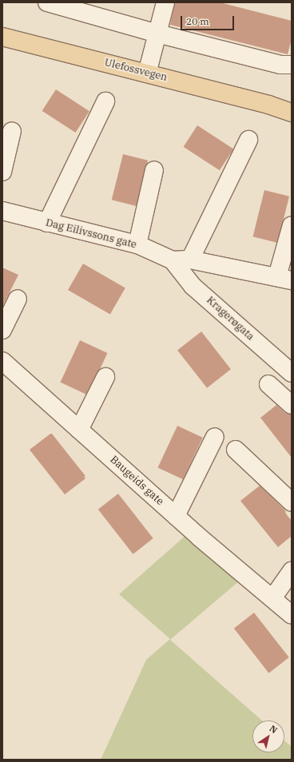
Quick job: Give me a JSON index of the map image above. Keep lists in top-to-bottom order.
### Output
{
  "streets": {
    "main road": ["Ulefossvegen"],
    "street": ["Dag Eilivssons gate", "Kragerøgata", "Baugeids gate"]
  },
  "crossings": [
    ["Dag Eilivssons gate", "Kragerøgata"]
  ],
  "scale_bar": "20 m",
  "north": "top right"
}
